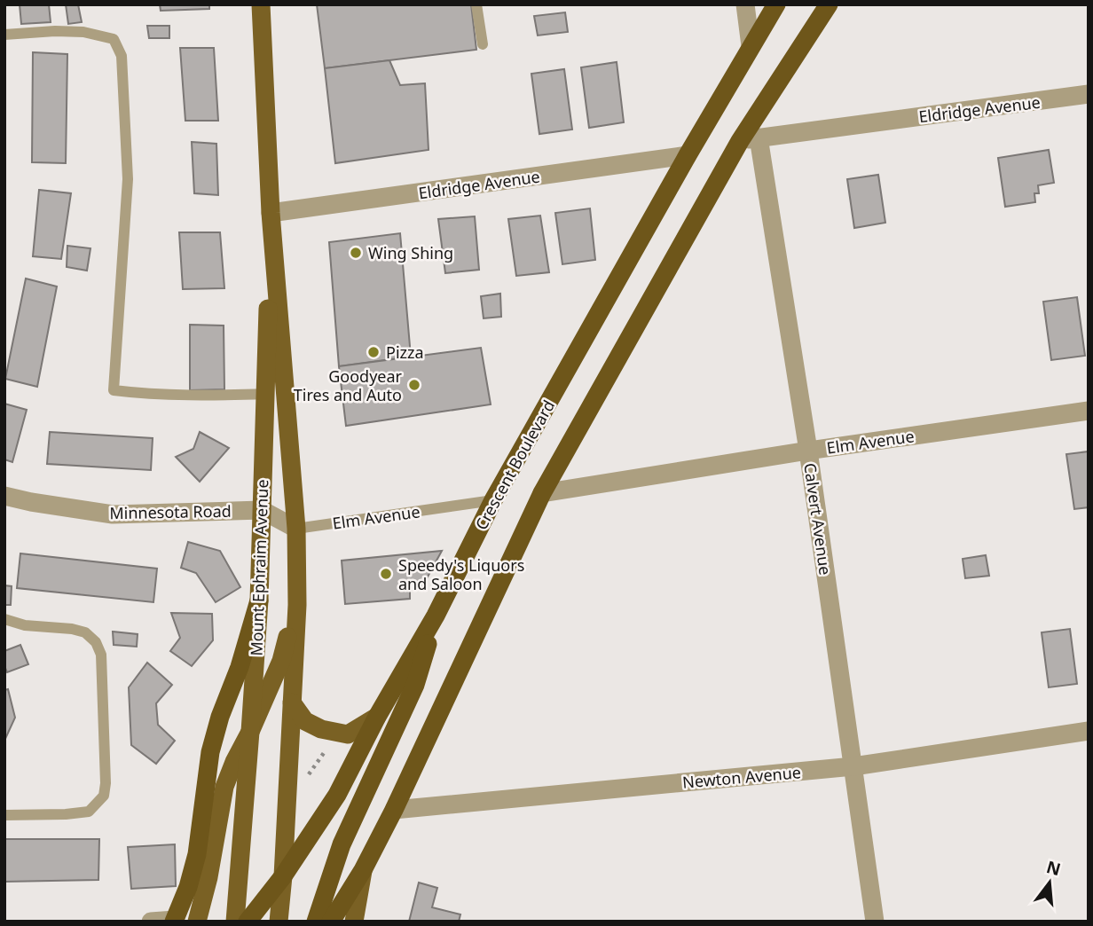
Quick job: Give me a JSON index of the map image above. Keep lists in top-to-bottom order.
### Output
{
  "streets": {
    "highway": ["Crescent Boulevard"],
    "main road": ["Mount Ephraim Avenue"],
    "street": [
      "Eldridge Avenue",
      "Elm Avenue",
      "Minnesota Road",
      "Calvert Avenue",
      "Newton Avenue"
    ]
  },
  "crossings": [
    ["Eldridge Avenue", "Crescent Boulevard"],
    ["Eldridge Avenue", "Calvert Avenue"],
    ["Eldridge Avenue", "Mount Ephraim Avenue"],
    ["Elm Avenue", "Crescent Boulevard"],
    ["Elm Avenue", "Calvert Avenue"],
    ["Elm Avenue", "Mount Ephraim Avenue"],
    ["Crescent Boulevard", "Mount Ephraim Avenue"],
    ["Minnesota Road", "Mount Ephraim Avenue"],
    ["Calvert Avenue", "Newton Avenue"]
  ],
  "places": [
    "Wing Shing",
    "Pizza",
    "Goodyear Tires and Auto",
    "Speedy's Liquors and Saloon"
  ],
  "north": "top"
}
